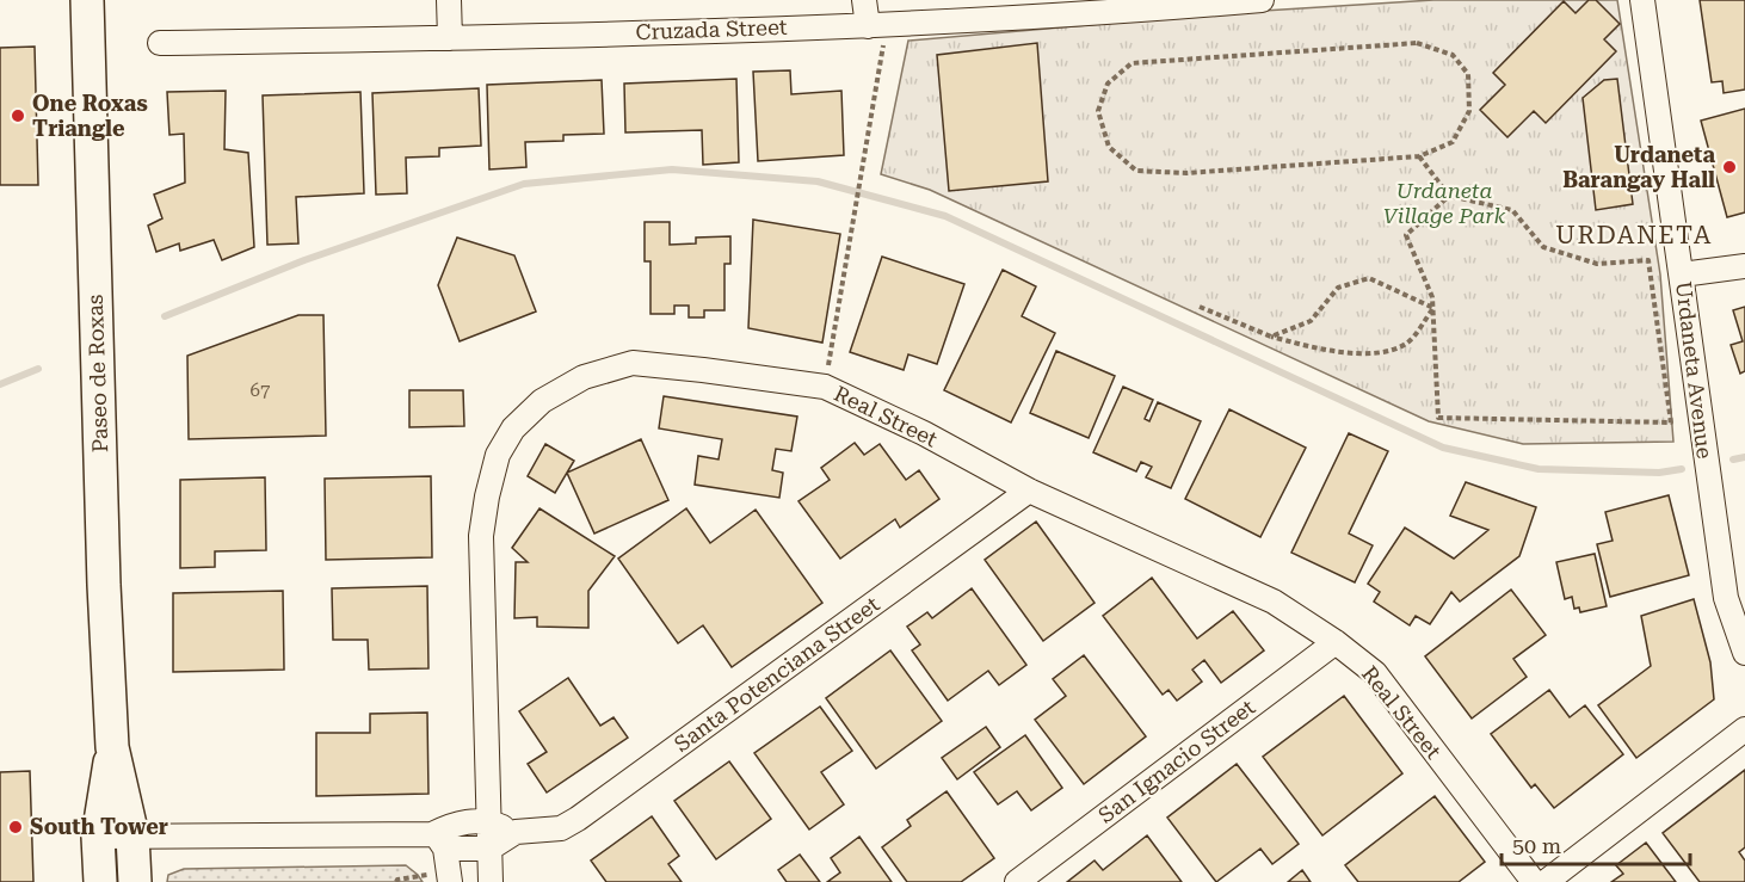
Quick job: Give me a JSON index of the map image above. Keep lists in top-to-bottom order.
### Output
{
  "streets": {
    "main road": ["Paseo de Roxas"],
    "street": [
      "Cruzada Street",
      "Urdaneta Avenue",
      "Real Street",
      "Santa Potenciana Street",
      "San Ignacio Street"
    ]
  },
  "crossings": [
    ["Paseo de Roxas", "Santa Potenciana Street"],
    ["Real Street", "Santa Potenciana Street"],
    ["Real Street", "San Ignacio Street"]
  ],
  "districts": ["URDANETA"],
  "parks": ["Urdaneta Village Park"],
  "places": ["One Roxas Triangle", "Urdaneta Barangay Hall", "South Tower"],
  "house_numbers": ["67"],
  "scale_bar": "50 m"
}
